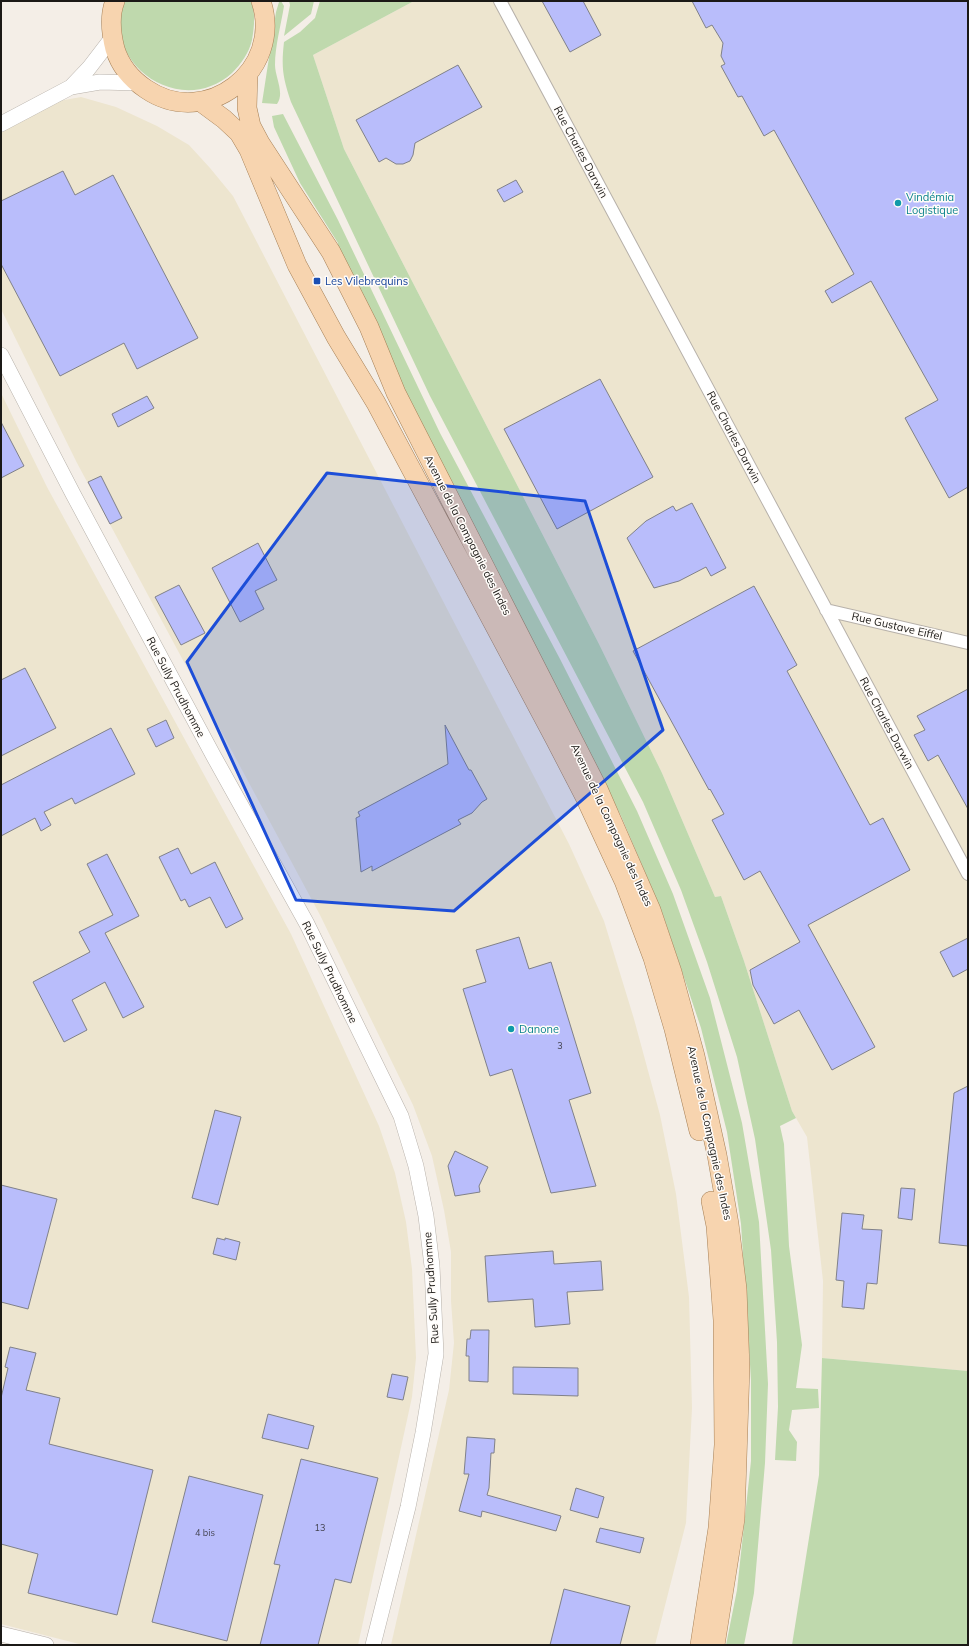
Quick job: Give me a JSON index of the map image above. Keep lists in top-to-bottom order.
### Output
{
  "streets": {
    "main road": ["Avenue de la Compagnie des Indes"],
    "street": ["Rue Charles Darwin", "Rue Gustave Eiffel", "Rue Sully Prudhomme"]
  },
  "crossings": [
    ["Rue Charles Darwin", "Rue Gustave Eiffel"]
  ],
  "places": {
    "other": ["Vindémia Logistique", "Danone"],
    "transit": ["Les Vilebrequins"]
  },
  "house_numbers": ["3", "13", "4 bis"]
}
